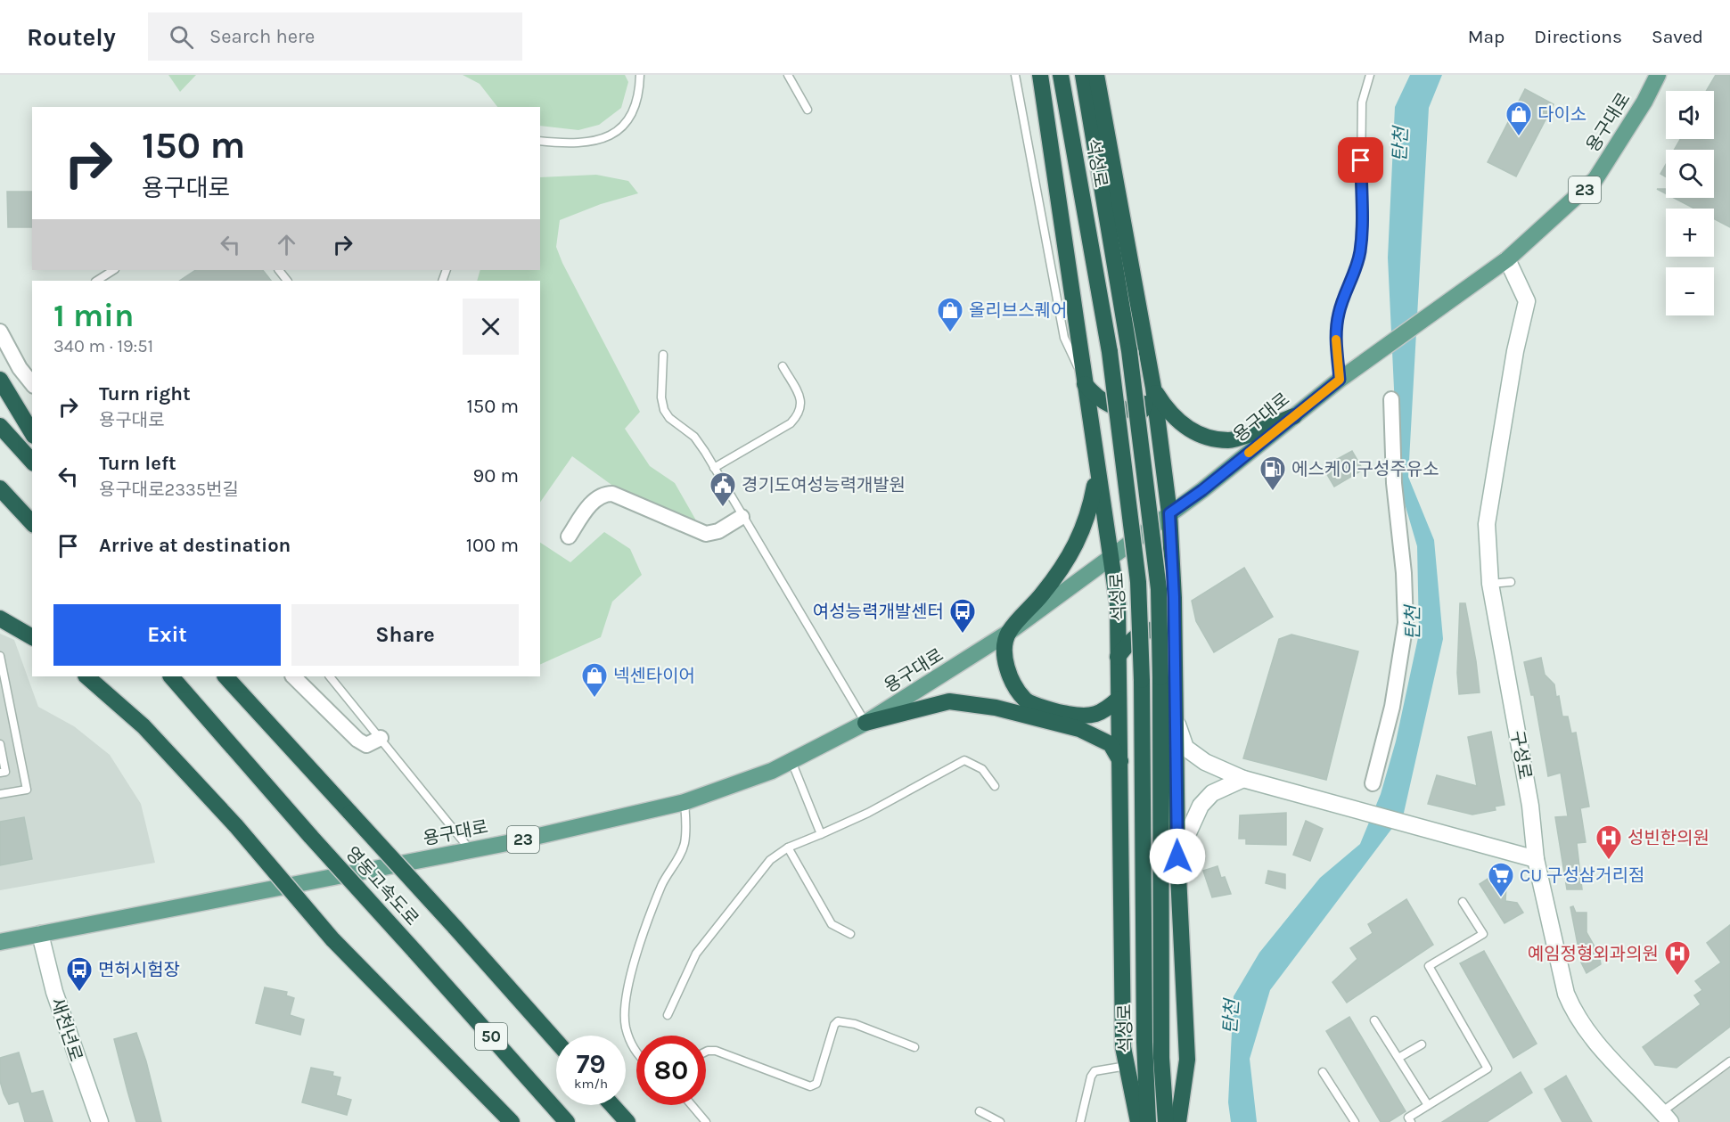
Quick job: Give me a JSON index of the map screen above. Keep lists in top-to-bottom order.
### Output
{
  "streets": {
    "highway": ["석성로", "영동고속도로", "50"],
    "main road": [
      "용구대로",
      "23",
      "구성로",
      "새천년로"
    ]
  },
  "crossings": [
    ["용구대로", "구성로"],
    ["용구대로", "새천년로"]
  ],
  "water": ["탄천"],
  "places": {
    "shop": ["다이소", "올리브스퀘어", "넥센타이어"],
    "fuel station": ["에스케이구성주유소"],
    "public building": ["경기도여성능력개발원"],
    "bus stop": ["여성능력개발센터", "면허시험장"],
    "hospital": ["성빈한의원", "예임정형외과의원"],
    "supermarket": ["CU 구성삼거리점"]
  },
  "page": {
    "header": "Routely",
    "search": "Search here",
    "nav": ["Map", "Directions", "Saved"],
    "map_buttons": ["+", "−"],
    "turn": ["150 m", "용구대로"],
    "heading": ["1 min", "340 m · 19:51"],
    "list": [
      {
        "name": "Turn right",
        "note": "용구대로",
        "value": "150 m"
      },
      {
        "name": "Turn left",
        "note": "용구대로2335번길",
        "value": "90 m"
      },
      {
        "name": "Arrive at destination",
        "value": "100 m"
      }
    ],
    "buttons": ["Exit", "Share"],
    "speed": "79 km/h",
    "limit": "80"
  }
}
